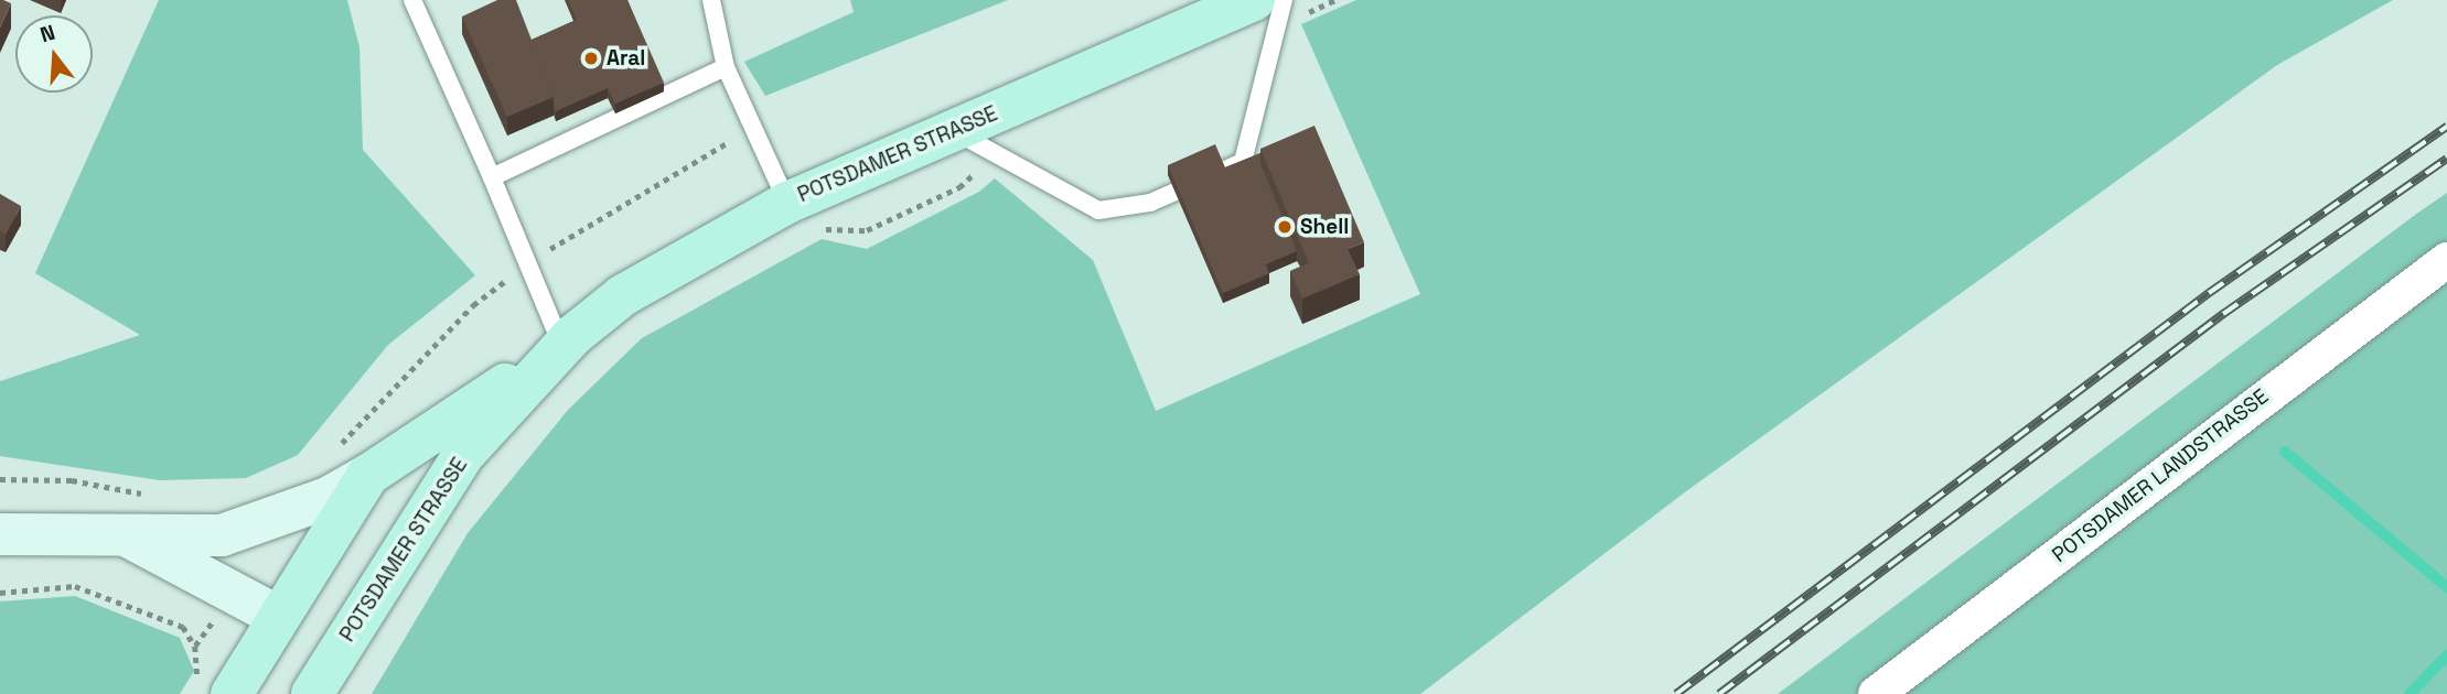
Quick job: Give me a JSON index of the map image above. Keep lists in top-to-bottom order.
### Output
{
  "streets": {
    "main road": ["POTSDAMER STRASSE"],
    "street": ["POTSDAMER LANDSTRASSE"]
  },
  "places": ["Aral", "Shell"],
  "north": "top"
}
